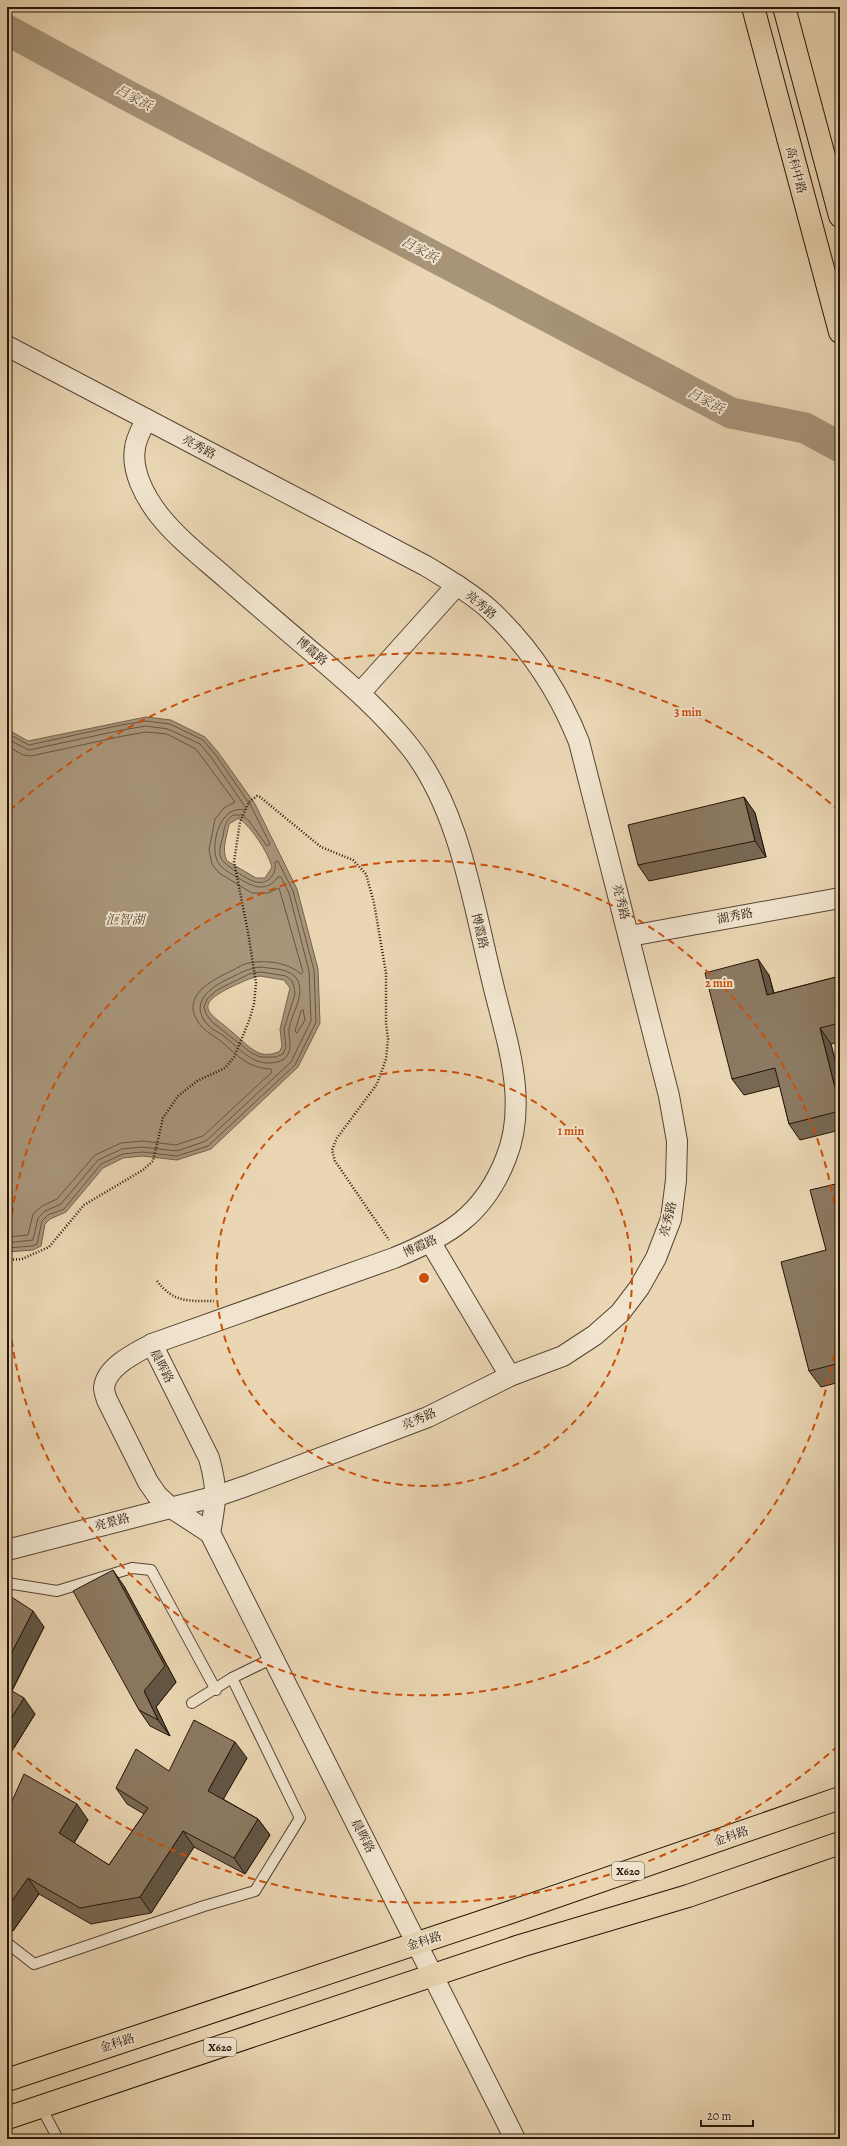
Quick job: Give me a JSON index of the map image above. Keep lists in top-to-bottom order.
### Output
{
  "streets": {
    "main road": ["高科中路", "金科路", "X620"],
    "street": [
      "亮秀路",
      "博霞路",
      "湖秀路",
      "晨晖路",
      "亮景路"
    ]
  },
  "crossings": [
    ["亮秀路", "博霞路"],
    ["亮秀路", "湖秀路"],
    ["亮秀路", "晨晖路"],
    ["亮秀路", "亮景路"],
    ["博霞路", "晨晖路"],
    ["晨晖路", "亮景路"],
    ["晨晖路", "金科路"],
    ["晨晖路", "X620"]
  ],
  "water": ["吕家浜", "汇智湖"],
  "scale_bar": "20 m",
  "rings": ["3 min", "2 min", "1 min"]
}
